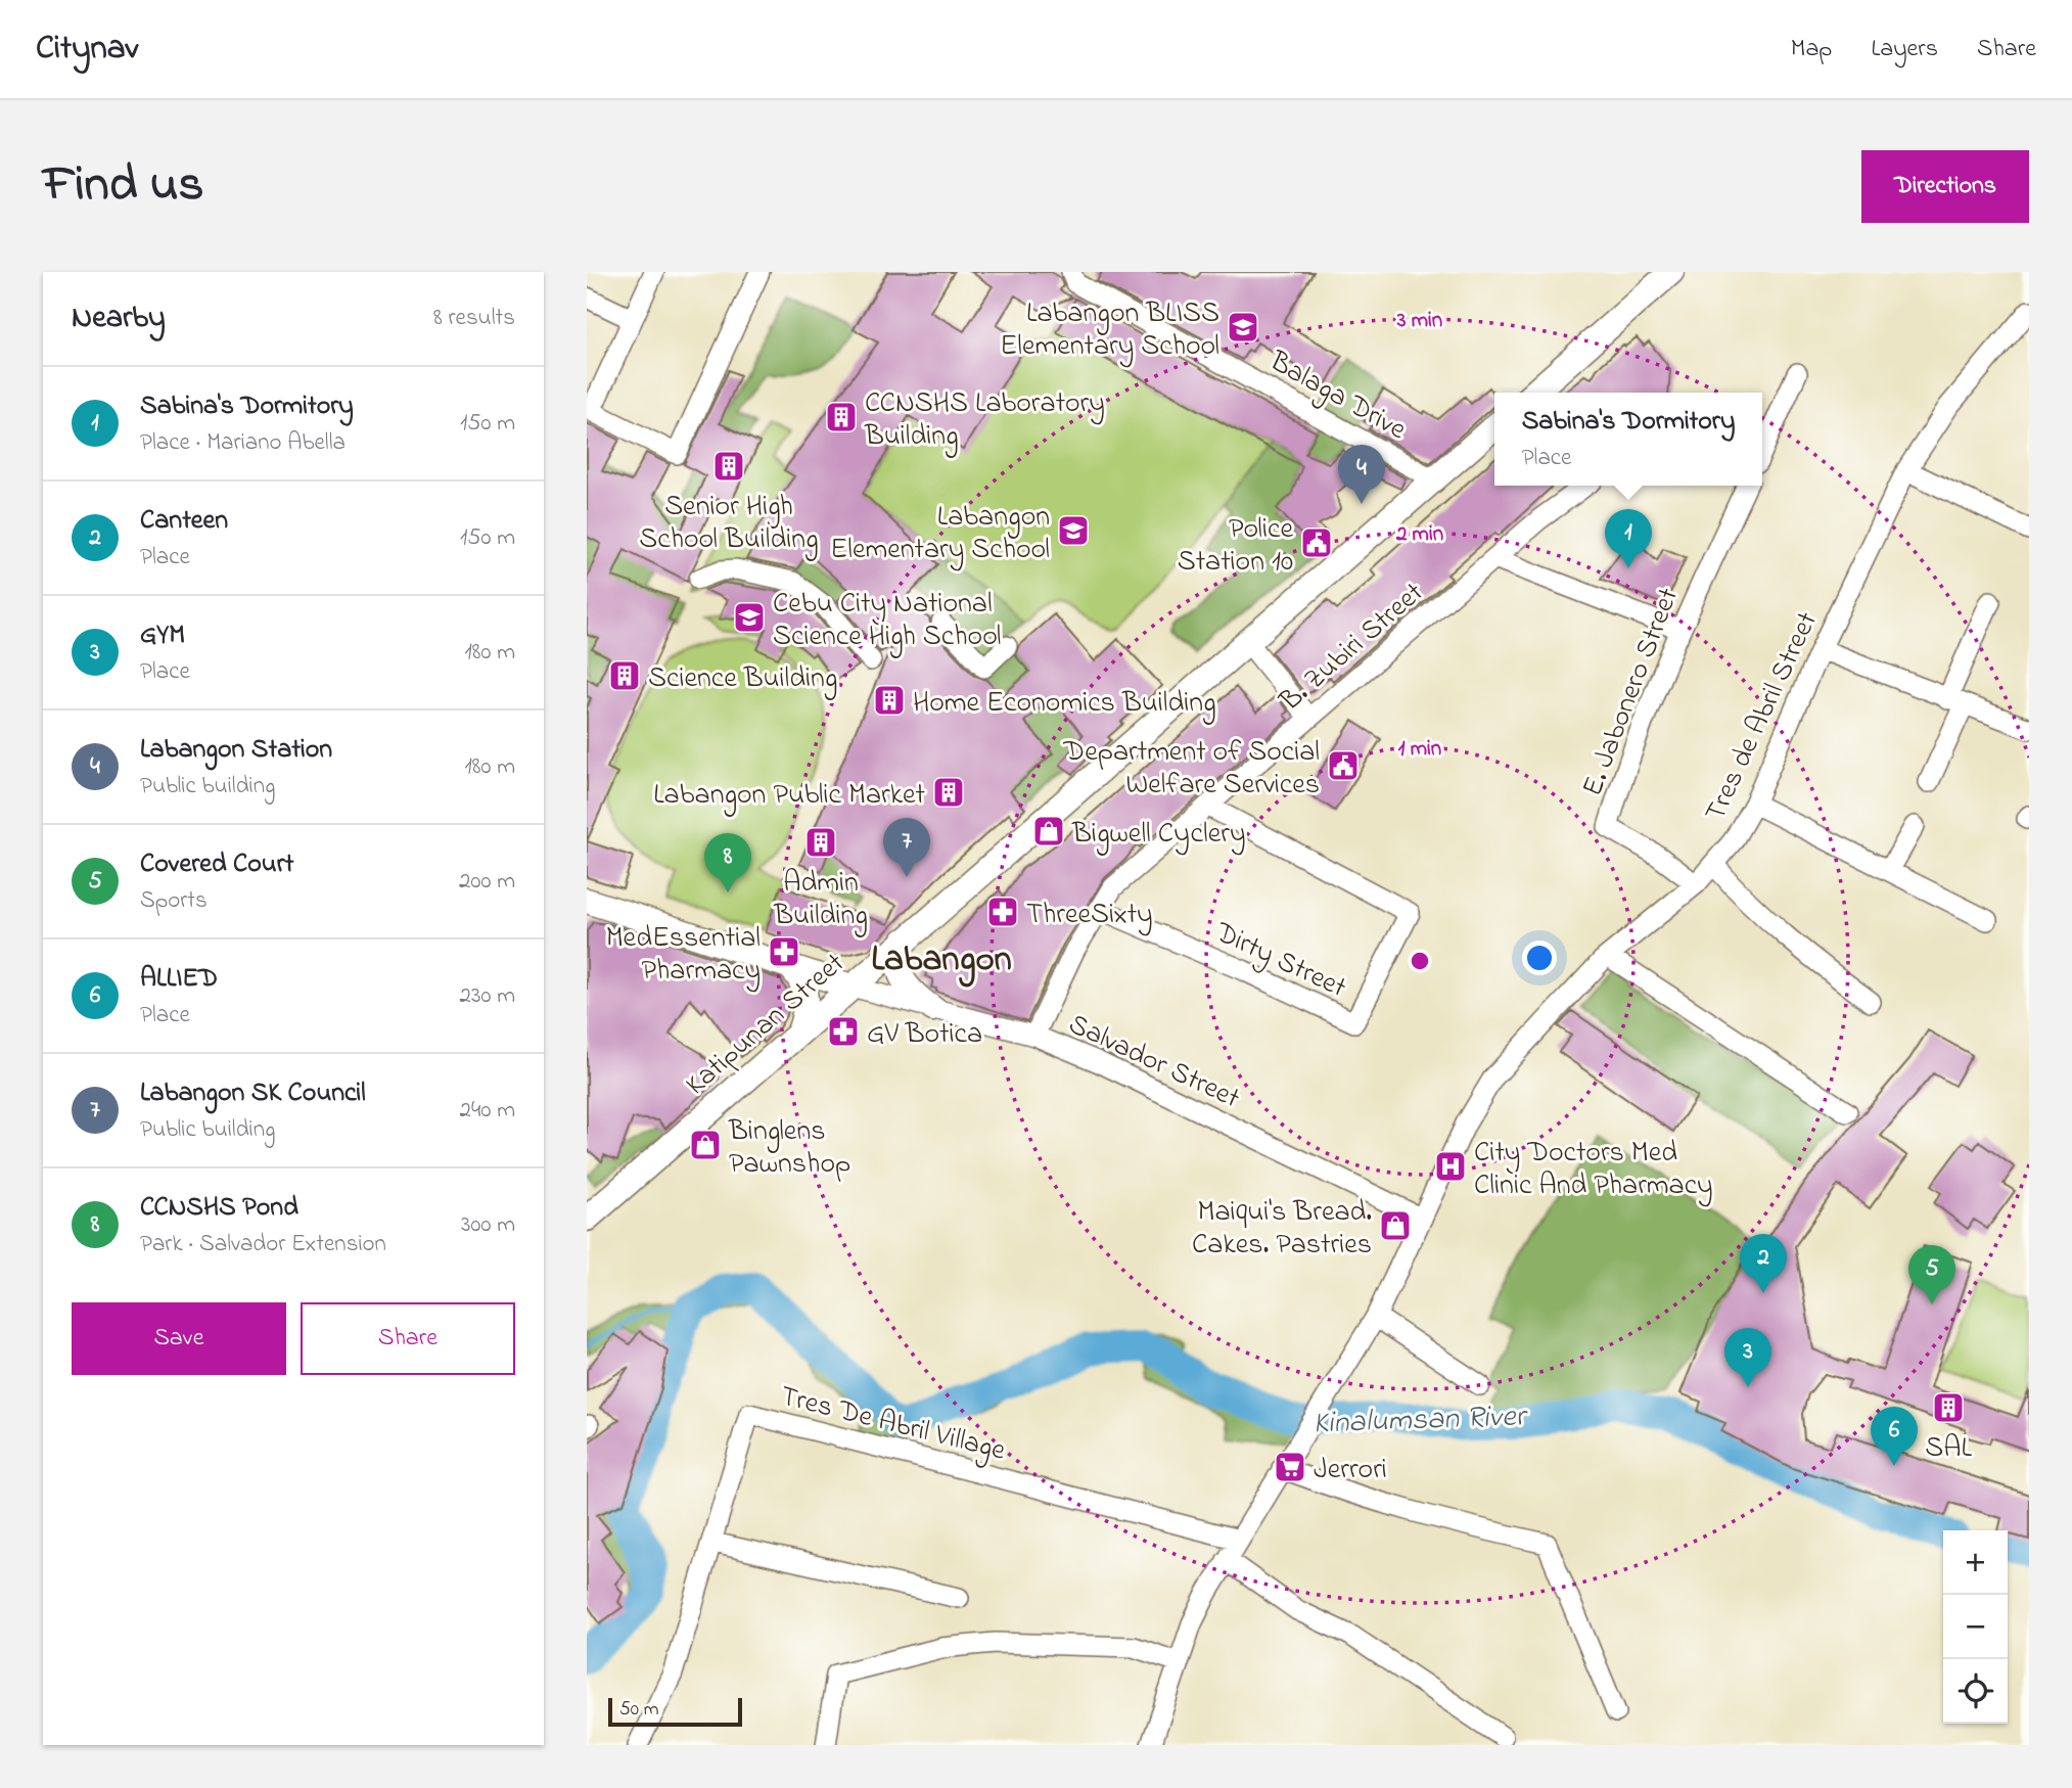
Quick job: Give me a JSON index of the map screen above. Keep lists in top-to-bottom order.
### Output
{
  "streets": {
    "main road": ["Katipunan Street"],
    "street": [
      "Balaga Drive",
      "B. Zubiri Street",
      "E. Jabonero Street",
      "Tres de Abril Street",
      "Dirty Street",
      "Salvador Street",
      "Tres De Abril Village"
    ]
  },
  "crossings": [
    ["Balaga Drive", "Katipunan Street"],
    ["B. Zubiri Street", "Dirty Street"],
    ["B. Zubiri Street", "Salvador Street"],
    ["E. Jabonero Street", "Tres de Abril Street"],
    ["Tres de Abril Street", "Salvador Street"],
    ["Tres de Abril Street", "Tres De Abril Village"],
    ["Katipunan Street", "Salvador Street"]
  ],
  "districts": ["Labangon"],
  "water": ["Kinalumsan River"],
  "places": {
    "school or university": ["Labangon BLISS Elementary School", "Labangon Elementary School", "Cebu City National Science High School"],
    "building": [
      "CCNSHS Laboratory Building",
      "Senior High School Building",
      "Science Building",
      "Home Economics Building",
      "Labangon Public Market",
      "Admin Building",
      "SAL"
    ],
    "public building": ["Police Station 10", "Department of Social Welfare Services"],
    "shop": ["Bigwell Cyclery", "Binglens Pawnshop", "Maiqui's Bread. Cakes. Pastries"],
    "pharmacy": ["ThreeSixty", "MedEssential Pharmacy", "GV Botica"],
    "hospital": ["City Doctors Med Clinic And Pharmacy"],
    "supermarket": ["Jerrori"]
  },
  "scale_bar": "50 m",
  "page": {
    "header": "Citynav",
    "nav": ["Map", "Layers", "Share"],
    "title": "Find us",
    "buttons": [
      "Directions",
      ["Save", "Share"]
    ],
    "heading": ["Nearby", "8 results"],
    "list": [
      {
        "mark": "1",
        "name": "Sabina's Dormitory",
        "note": "Place · Mariano Abella",
        "value": "150 m"
      },
      {
        "mark": "2",
        "name": "Canteen",
        "note": "Place",
        "value": "150 m"
      },
      {
        "mark": "3",
        "name": "GYM",
        "note": "Place",
        "value": "180 m"
      },
      {
        "mark": "4",
        "name": "Labangon Station",
        "note": "Public building",
        "value": "180 m"
      },
      {
        "mark": "5",
        "name": "Covered Court",
        "note": "Sports",
        "value": "200 m"
      },
      {
        "mark": "6",
        "name": "ALLIED",
        "note": "Place",
        "value": "230 m"
      },
      {
        "mark": "7",
        "name": "Labangon SK Council",
        "note": "Public building",
        "value": "240 m"
      },
      {
        "mark": "8",
        "name": "CCNSHS Pond",
        "note": "Park · Salvador Extension",
        "value": "300 m"
      }
    ],
    "popup": ["Sabina's Dormitory", "Place"],
    "pins": [
      "4",
      "1",
      "7",
      "8",
      "2",
      "5",
      "3",
      "6"
    ],
    "map_buttons": ["+", "−"],
    "scale": "50 m"
  },
  "rings": ["3 min", "2 min", "1 min"]
}
